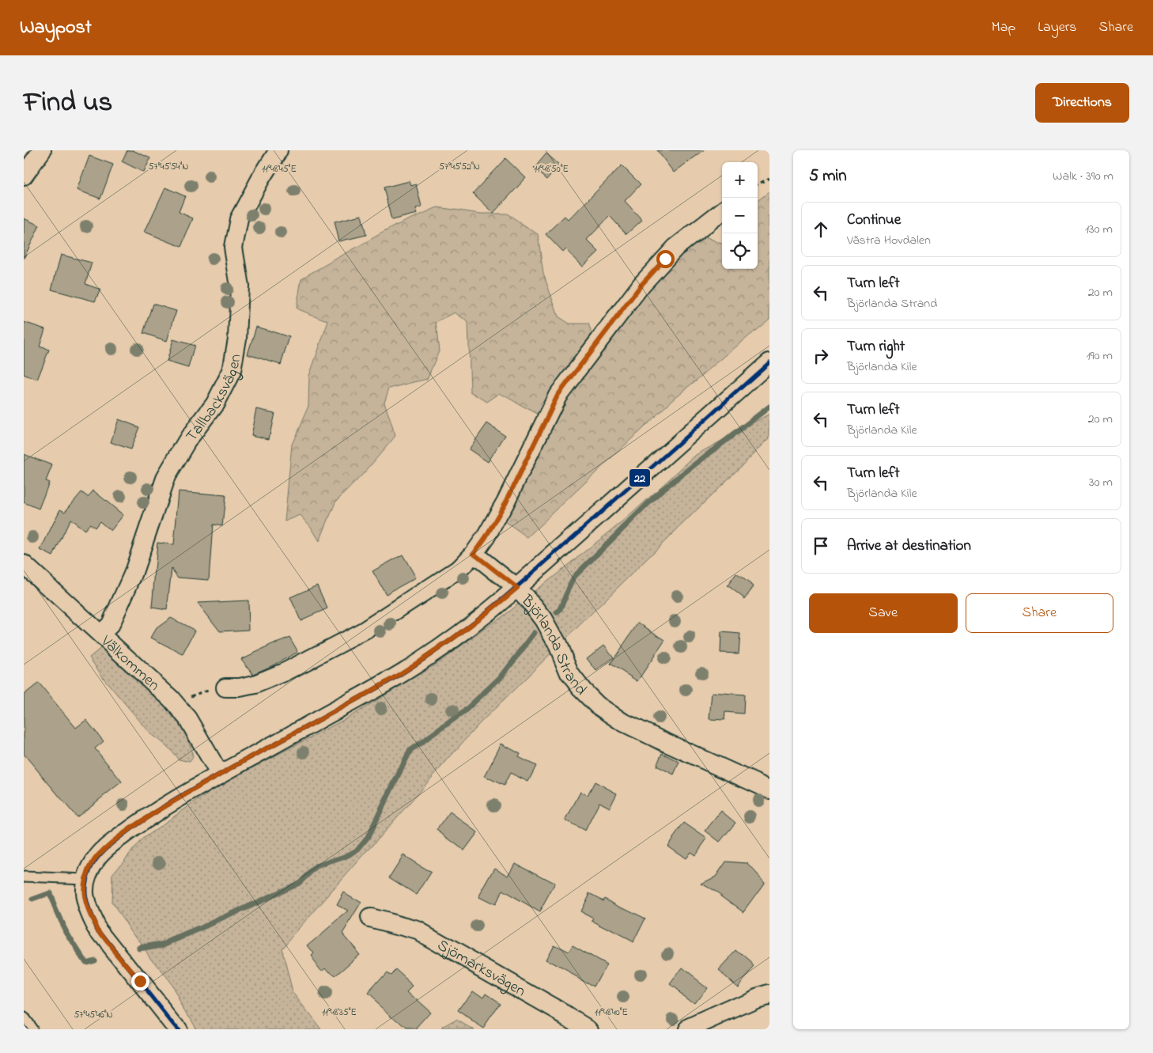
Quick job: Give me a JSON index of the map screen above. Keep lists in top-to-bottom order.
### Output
{
  "streets": {
    "street": [
      "Tallbacksvägen",
      "Björlanda Strand",
      "Välkommen",
      "Sjömarksvägen"
    ]
  },
  "crossings": [
    ["Tallbacksvägen", "Välkommen"]
  ],
  "lines": ["transit line 22"],
  "page": {
    "header": "Waypost",
    "nav": ["Map", "Layers", "Share"],
    "title": "Find us",
    "buttons": [
      "Directions",
      ["Save", "Share"]
    ],
    "heading": ["5 min", "Walk · 390 m"],
    "map_buttons": ["+", "−"],
    "list": [
      ["Continue", "Västra Hovdalen", "130 m"],
      ["Turn left", "Björlanda Strand", "20 m"],
      ["Turn right", "Björlanda Kile", "190 m"],
      ["Turn left", "Björlanda Kile", "20 m"],
      ["Turn left", "Björlanda Kile", "30 m"],
      "Arrive at destination"
    ]
  },
  "coordinates": [
    "57°45'54\"N",
    "57°45'52\"N",
    "11°48'50\"E",
    "11°48'45\"E",
    "11°48'35\"E",
    "11°48'40\"E",
    "57°45'46\"N"
  ]
}
